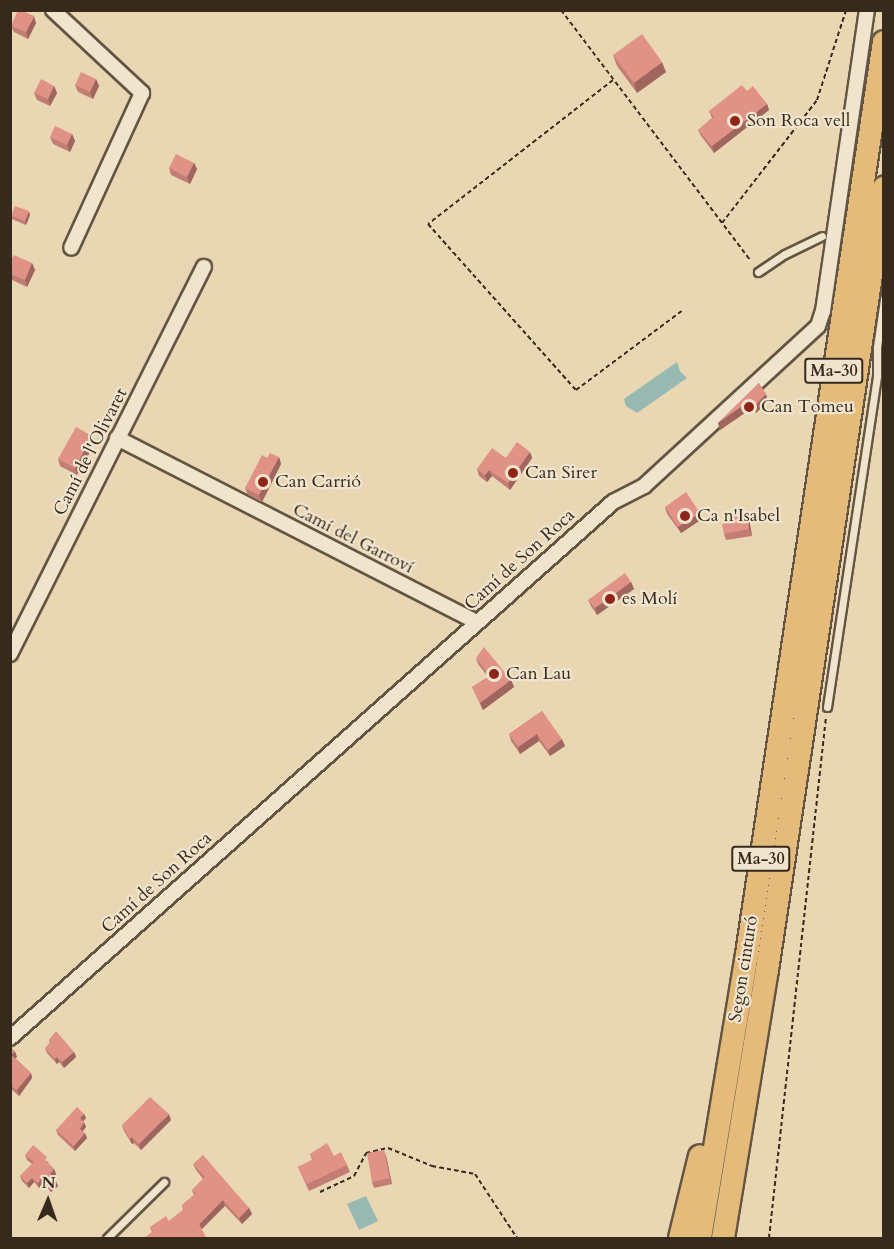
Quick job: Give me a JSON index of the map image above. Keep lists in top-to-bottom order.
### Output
{
  "streets": {
    "highway": ["Ma-30", "Segon cinturó"],
    "street": ["Camí de l'Olivaret", "Camí del Garroví", "Camí de Son Roca"]
  },
  "crossings": [
    ["Camí de l'Olivaret", "Camí del Garroví"],
    ["Camí del Garroví", "Camí de Son Roca"]
  ],
  "places": [
    "Son Roca vell",
    "Can Tomeu",
    "Can Sirer",
    "Can Carrió",
    "Ca n'Isabel",
    "es Molí",
    "Can Lau"
  ],
  "north": "top"
}
